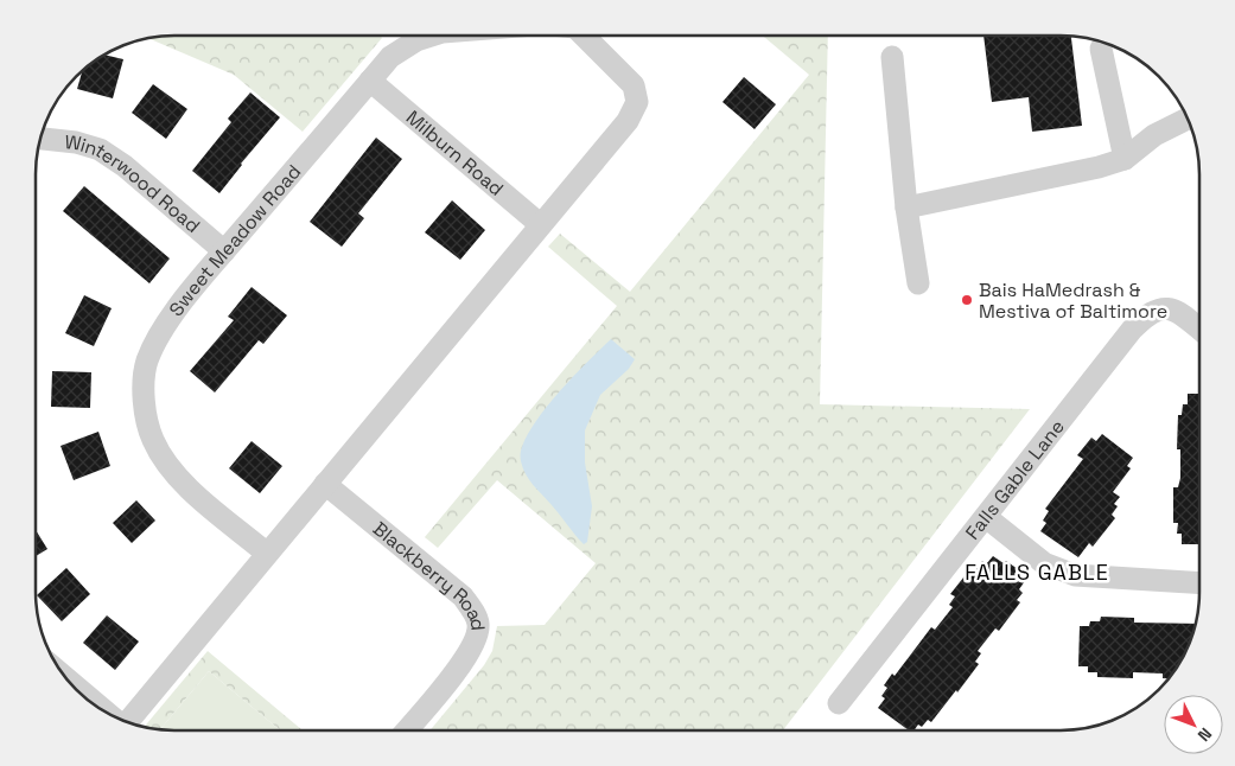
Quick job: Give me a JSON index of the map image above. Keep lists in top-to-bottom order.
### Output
{
  "streets": {
    "street": [
      "Milburn Road",
      "Winterwood Road",
      "Sweet Meadow Road",
      "Falls Gable Lane",
      "Blackberry Road"
    ]
  },
  "crossings": [
    ["Milburn Road", "Sweet Meadow Road"],
    ["Winterwood Road", "Sweet Meadow Road"]
  ],
  "districts": ["FALLS GABLE"],
  "places": ["Bais HaMedrash & Mestiva of Baltimore"],
  "north": "bottom right"
}
